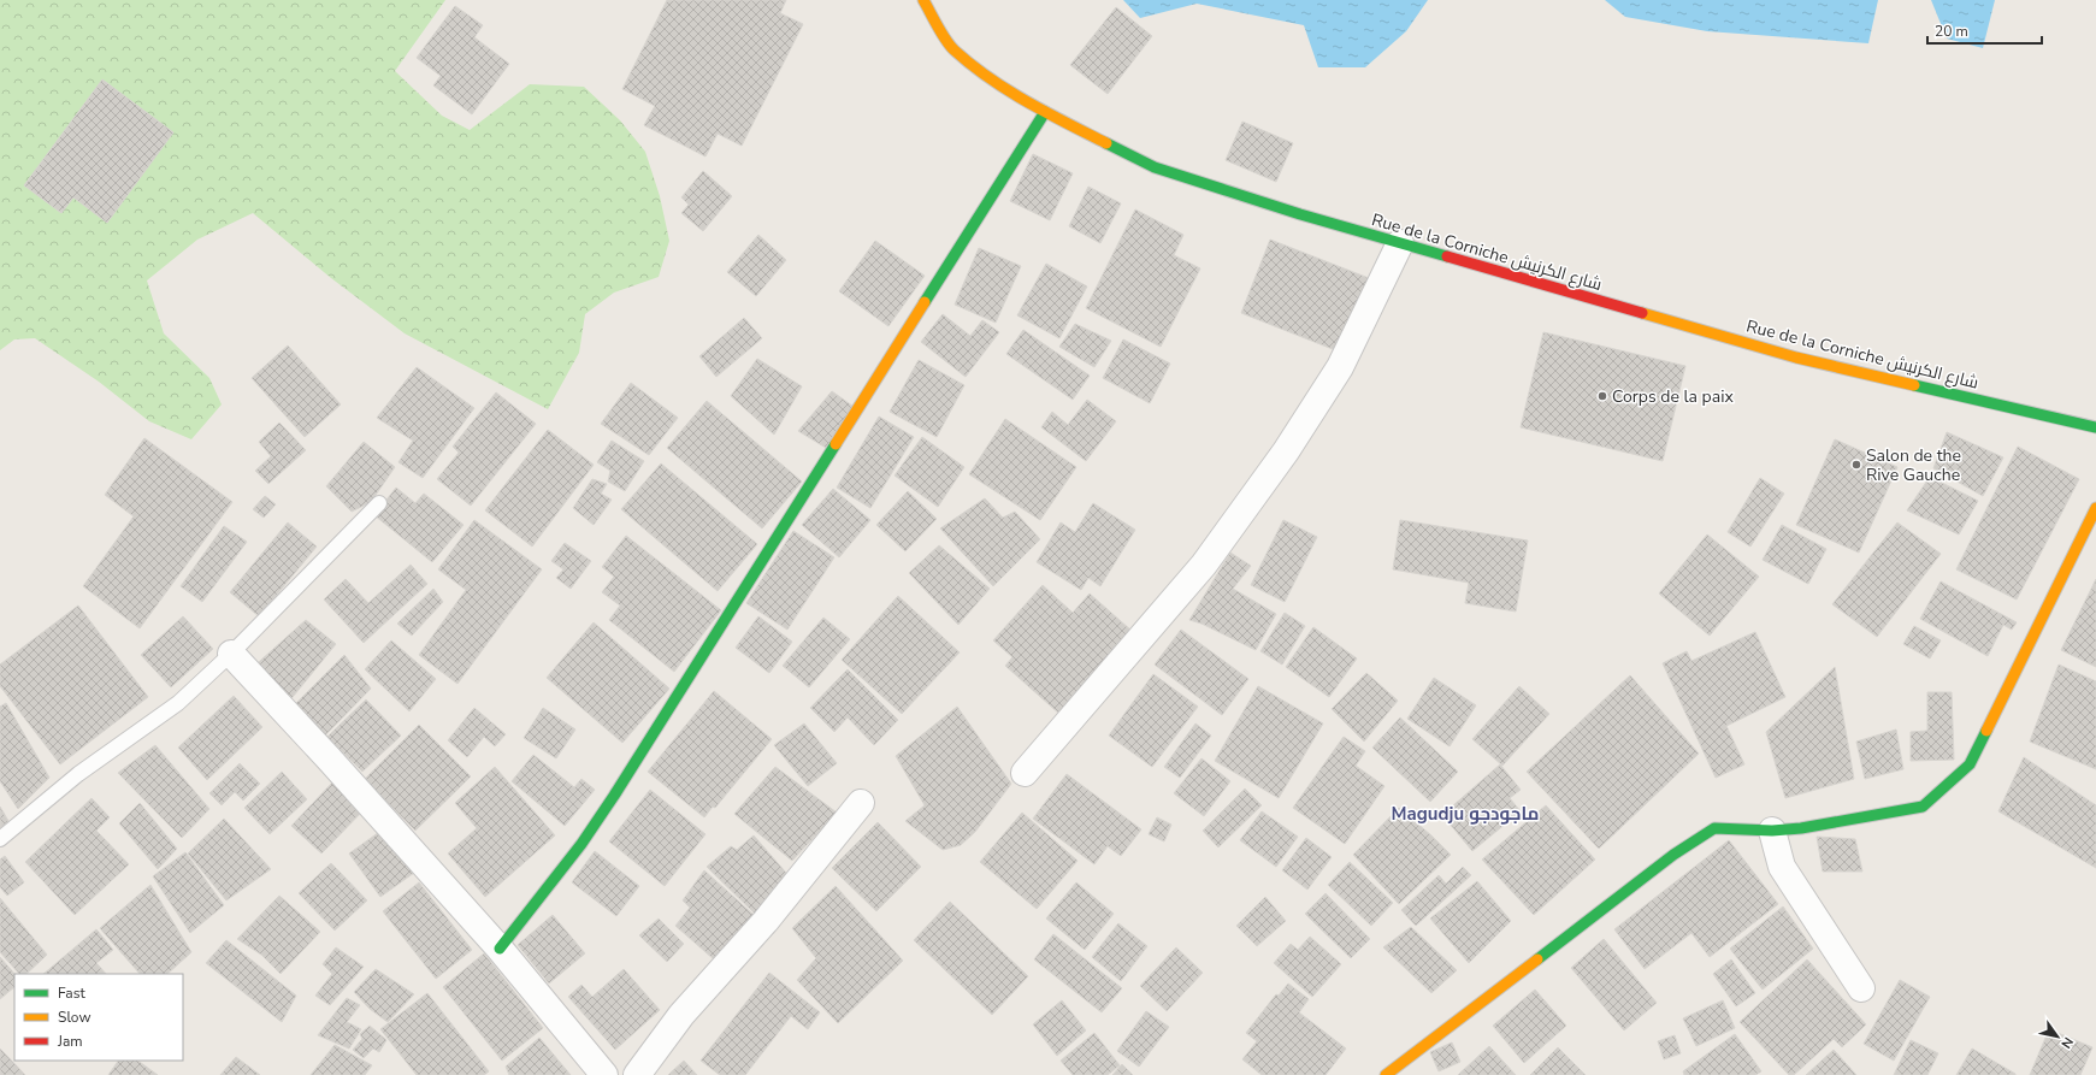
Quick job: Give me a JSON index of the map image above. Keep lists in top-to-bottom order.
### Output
{
  "streets": {
    "street": ["Rue de la Corniche شارع الكرنيش"]
  },
  "districts": ["Magudju ماجودجو"],
  "places": ["Corps de la paix", "Salon de the Rive Gauche"],
  "legend": ["Fast", "Slow", "Jam"],
  "scale_bar": "20 m",
  "north": "bottom right"
}
